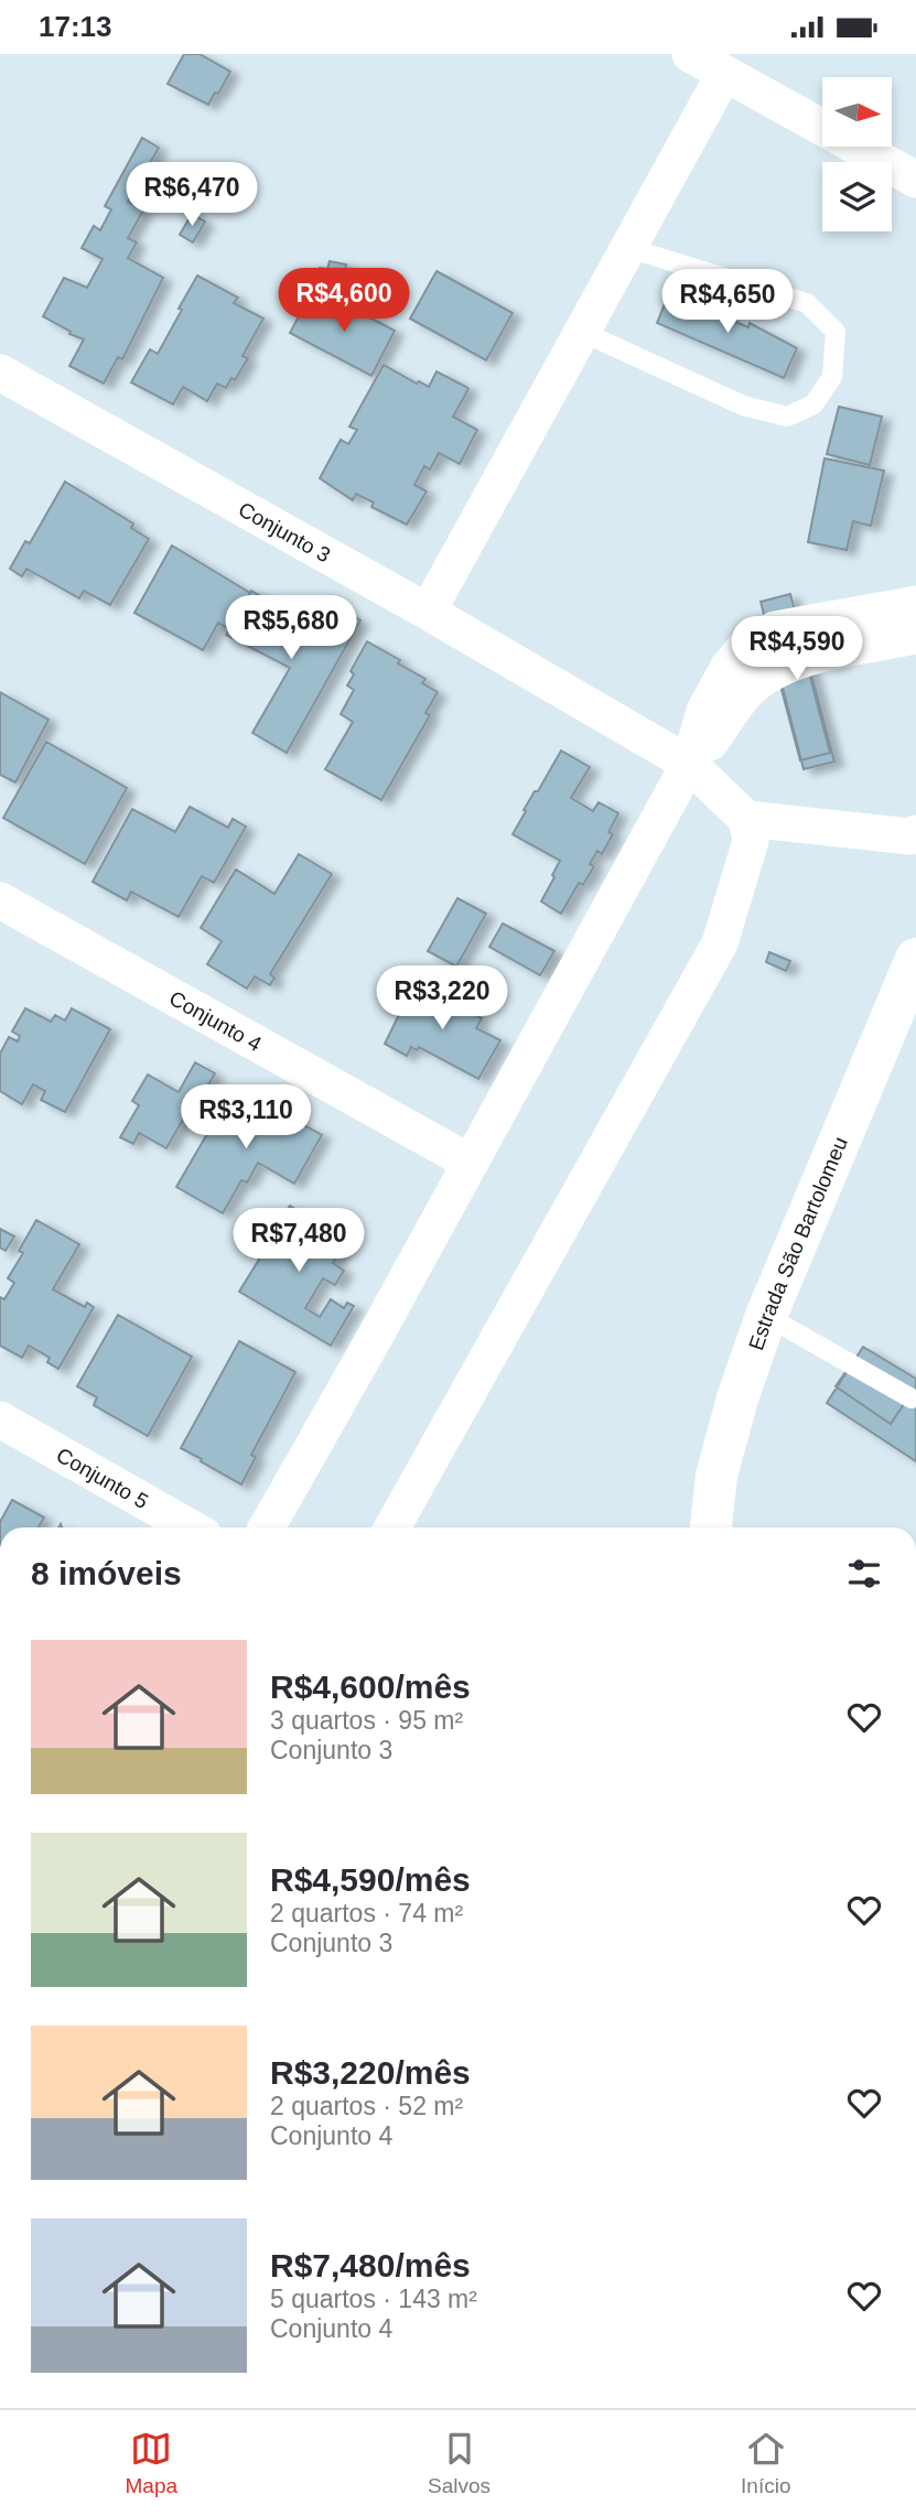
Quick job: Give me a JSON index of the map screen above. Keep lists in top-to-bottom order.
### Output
{
  "streets": {
    "street": [
      "Conjunto 3",
      "Conjunto 4",
      "Estrada São Bartolomeu",
      "Conjunto 5"
    ]
  },
  "north": "right",
  "page": {
    "status": "17:13",
    "price": [
      "R$6,470",
      "R$4,600",
      "R$4,650",
      "R$5,680",
      "R$4,590",
      "R$3,220",
      "R$3,110",
      "R$7,480"
    ],
    "heading": "8 imóveis",
    "list": [
      {
        "name": "R$4,600/mês",
        "note": "3 quartos · 95 m² · Conjunto 3"
      },
      {
        "name": "R$4,590/mês",
        "note": "2 quartos · 74 m² · Conjunto 3"
      },
      {
        "name": "R$3,220/mês",
        "note": "2 quartos · 52 m² · Conjunto 4"
      },
      {
        "name": "R$7,480/mês",
        "note": "5 quartos · 143 m² · Conjunto 4"
      }
    ],
    "tabs": ["Mapa", "Salvos", "Início"]
  }
}
